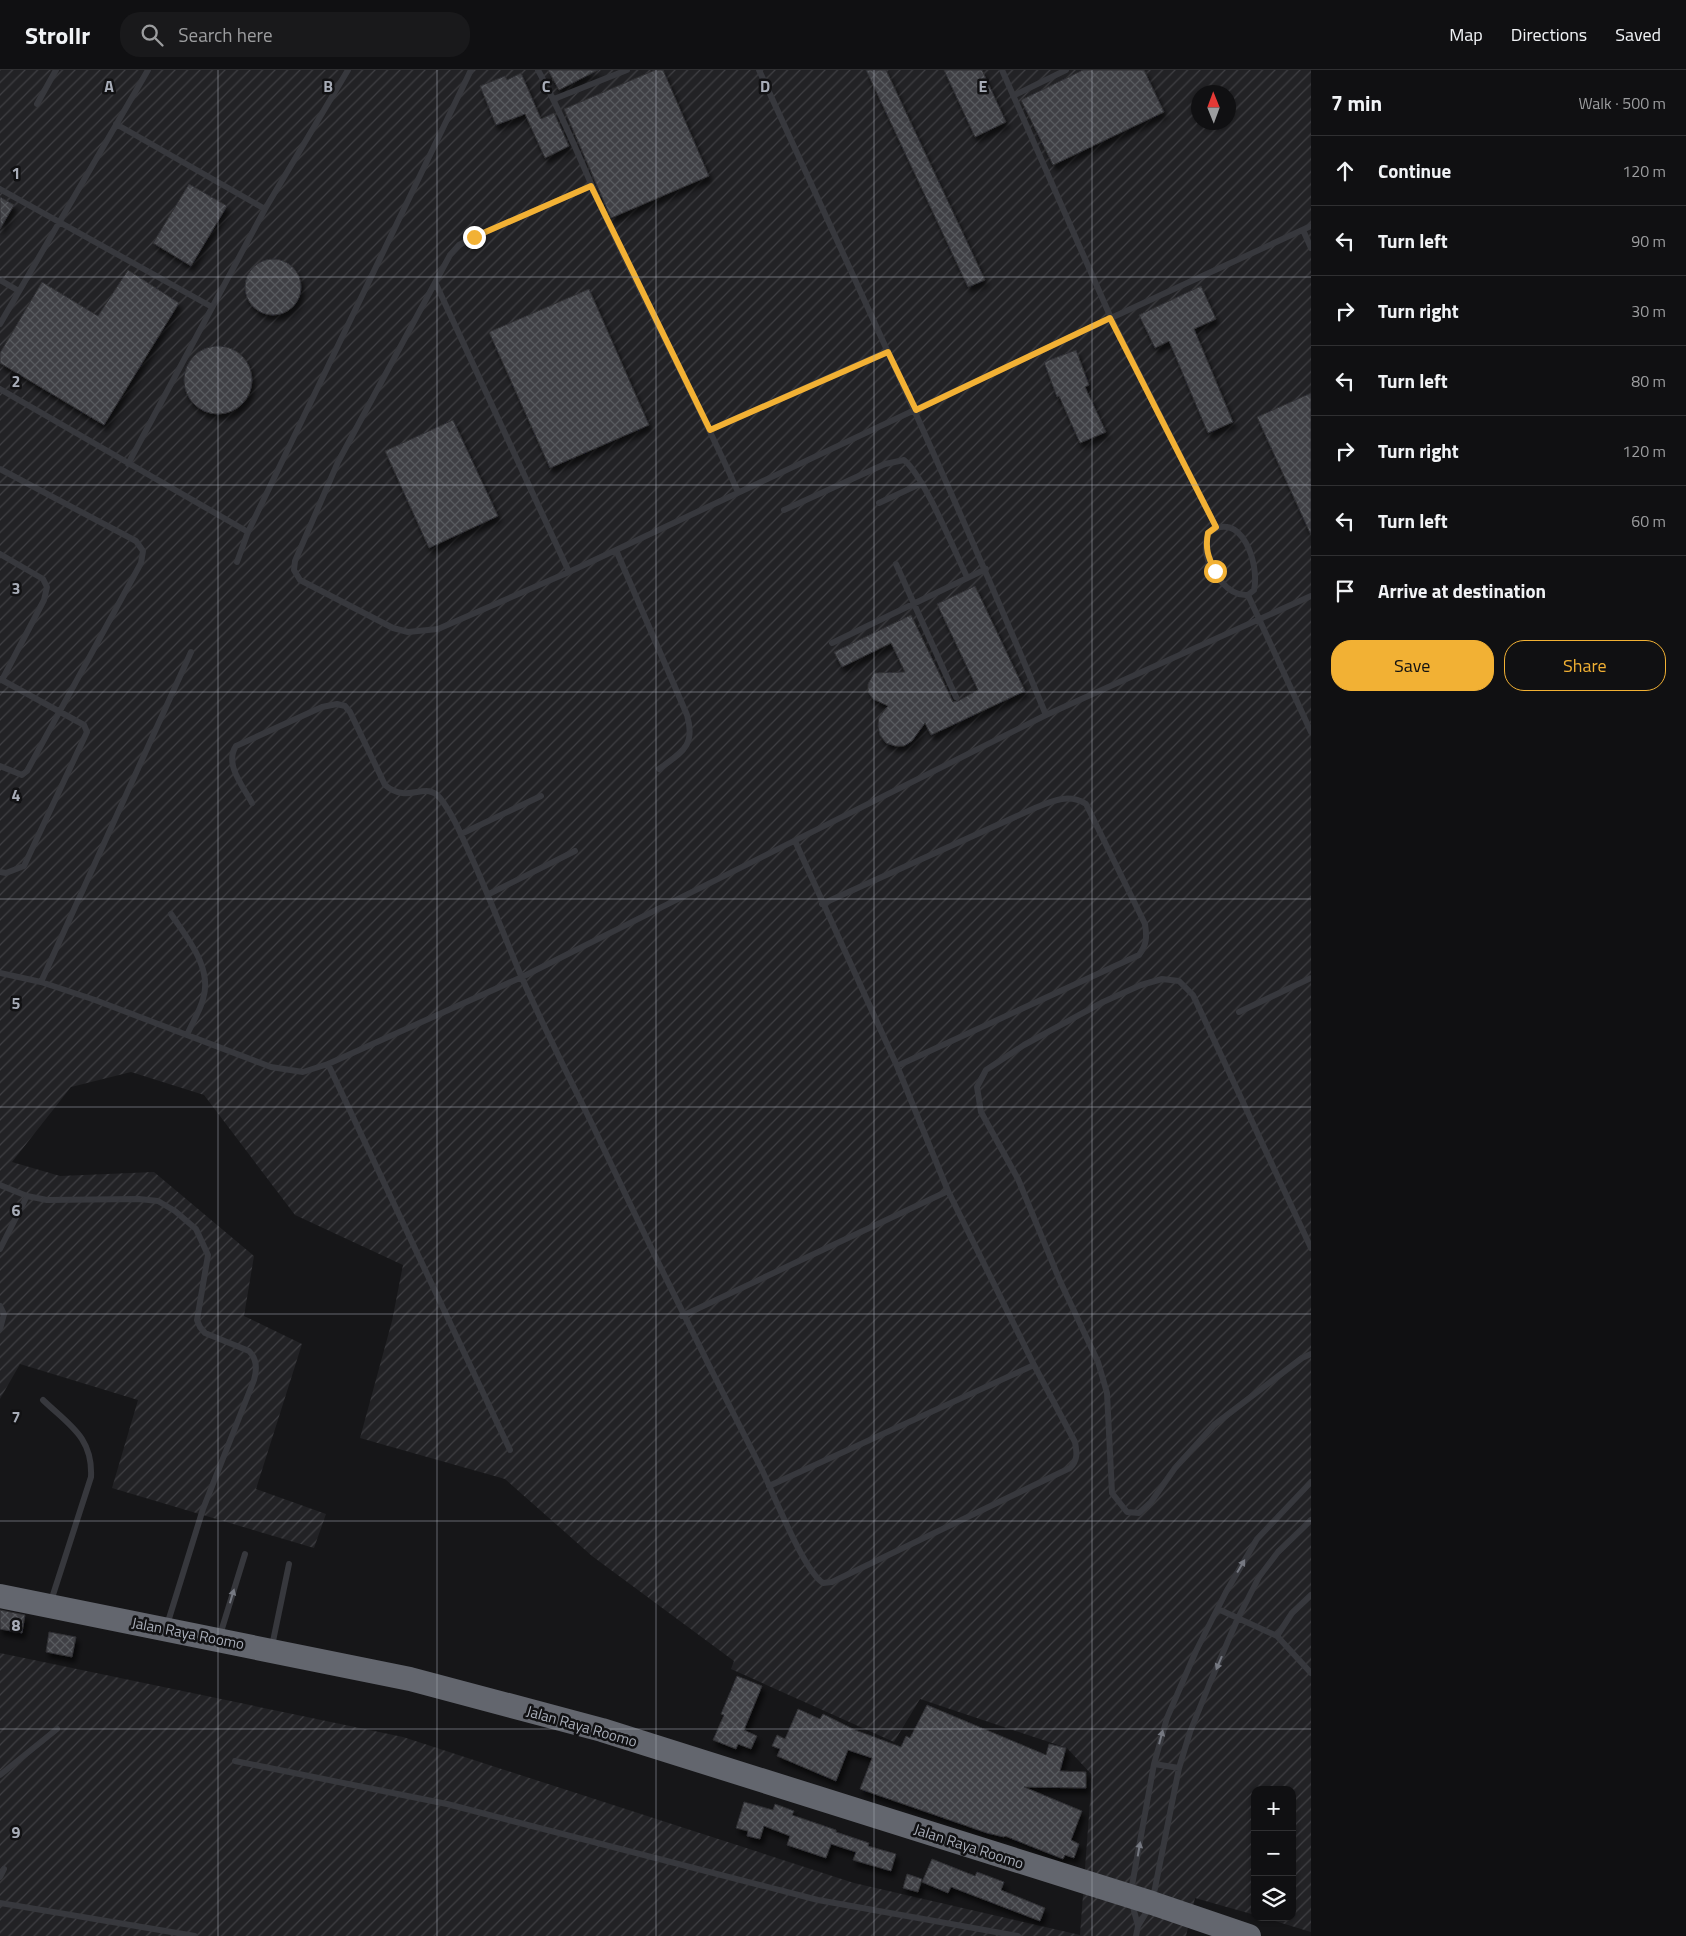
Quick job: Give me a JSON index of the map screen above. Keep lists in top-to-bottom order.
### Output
{
  "streets": {
    "highway": ["Jalan Raya Roomo"]
  },
  "north": "top",
  "page": {
    "header": "Strollr",
    "search": "Search here",
    "nav": ["Map", "Directions", "Saved"],
    "heading": ["7 min", "Walk · 500 m"],
    "list": [
      ["Continue", "120 m"],
      ["Turn left", "90 m"],
      ["Turn right", "30 m"],
      ["Turn left", "80 m"],
      ["Turn right", "120 m"],
      ["Turn left", "60 m"],
      "Arrive at destination"
    ],
    "buttons": ["Save", "Share"],
    "map_buttons": ["+", "−"]
  },
  "grid": {
    "columns": [
      "A",
      "B",
      "C",
      "D",
      "E"
    ],
    "rows": [
      "1",
      "2",
      "3",
      "4",
      "5",
      "6",
      "7",
      "8",
      "9"
    ]
  }
}
